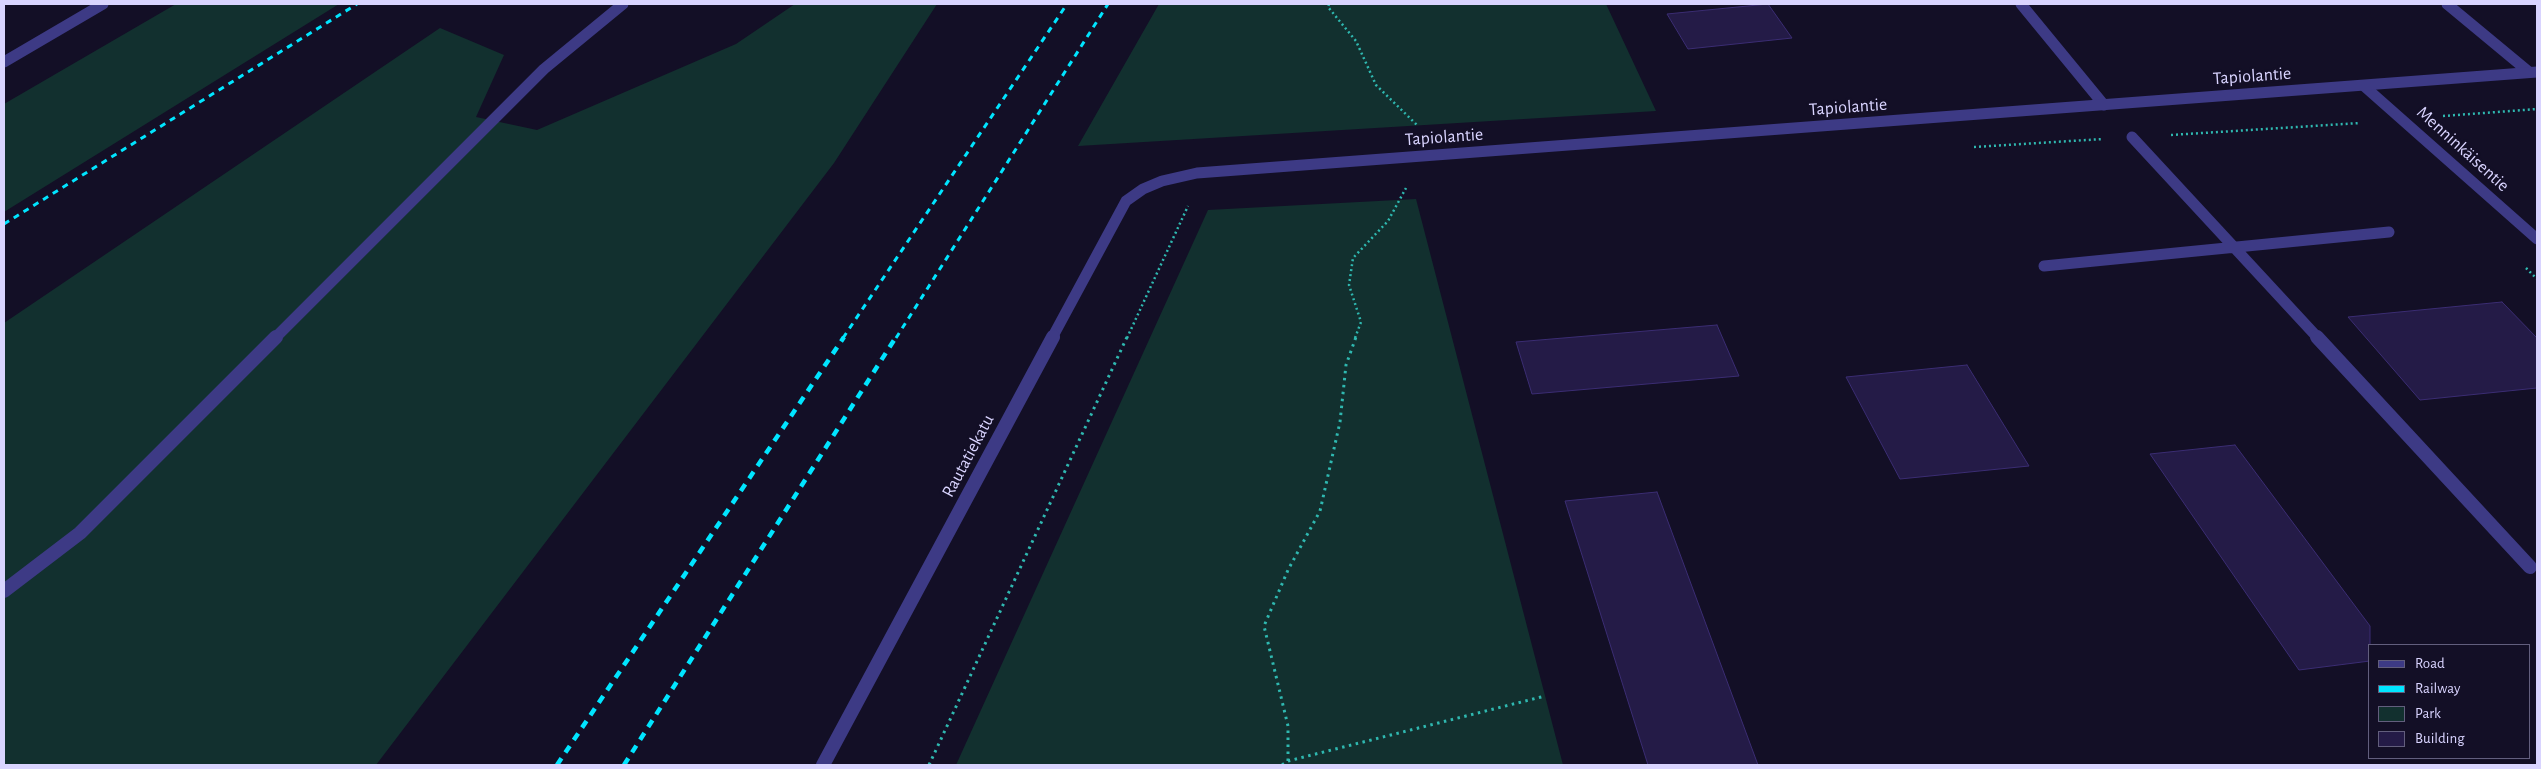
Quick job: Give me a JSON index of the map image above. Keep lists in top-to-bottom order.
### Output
{
  "streets": {
    "street": ["Tapiolantie", "Menninkäisentie", "Rautatiekatu"]
  },
  "crossings": [
    ["Tapiolantie", "Menninkäisentie"],
    ["Tapiolantie", "Rautatiekatu"]
  ],
  "legend": [
    "Road",
    "Railway",
    "Park",
    "Building"
  ]
}
